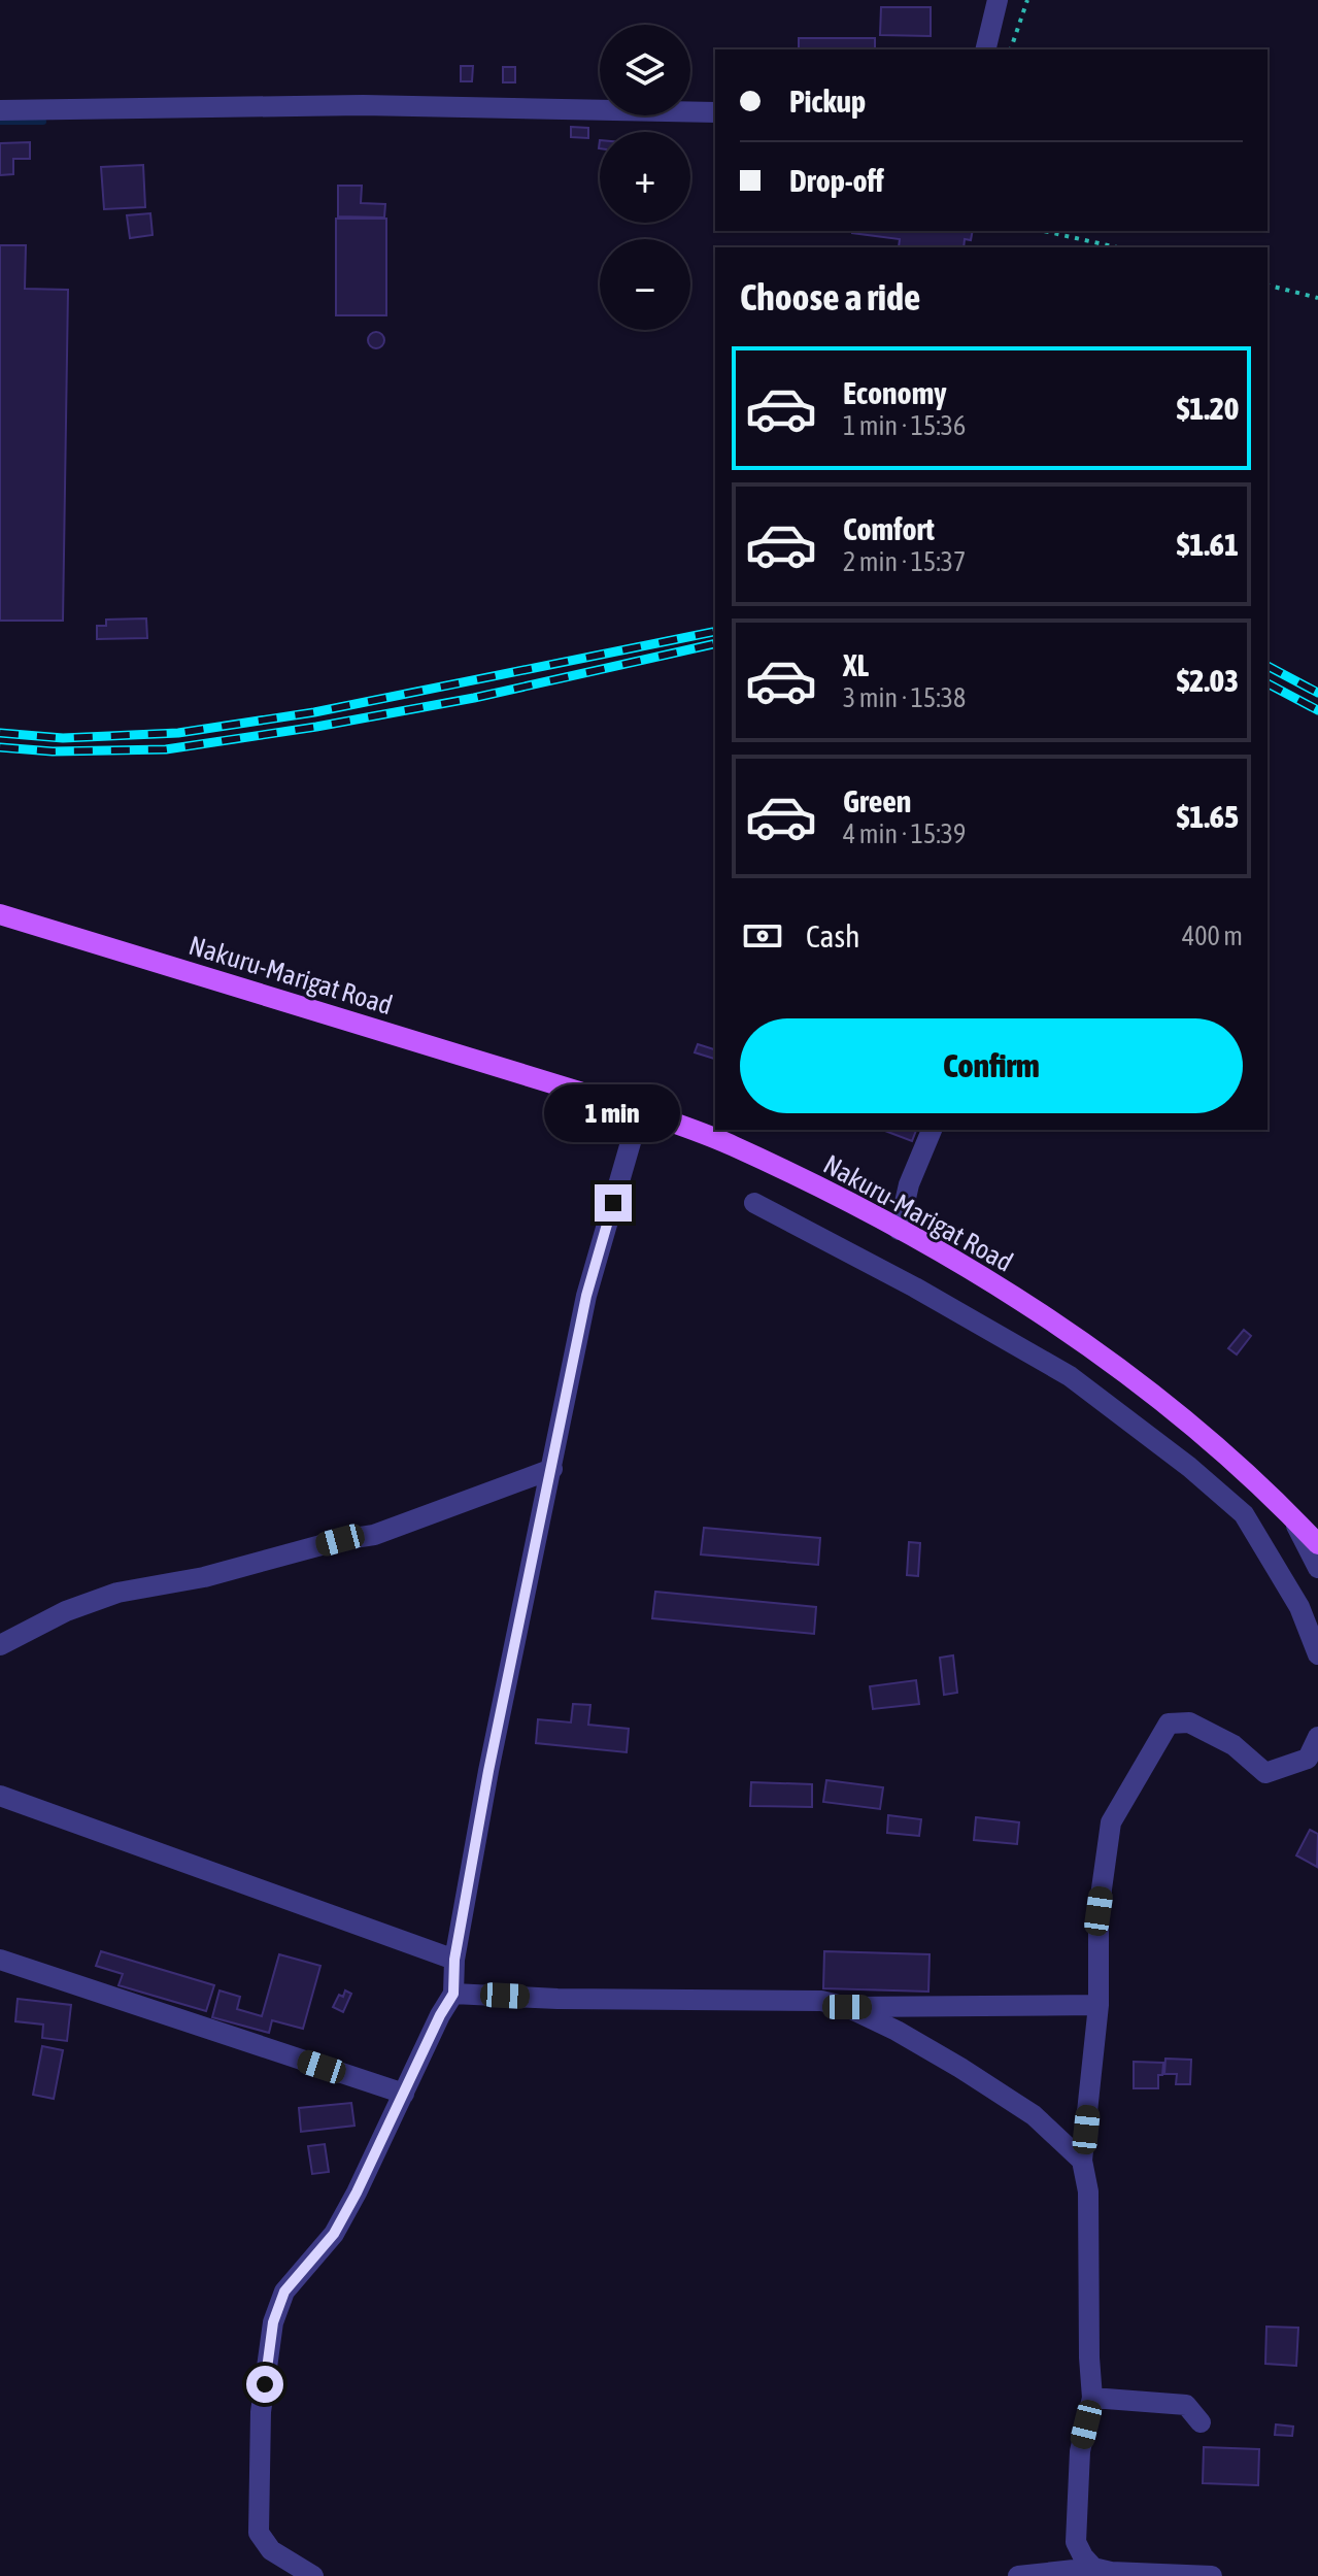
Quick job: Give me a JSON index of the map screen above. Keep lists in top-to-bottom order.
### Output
{
  "streets": {
    "main road": ["Nakuru-Marigat Road"]
  },
  "page": {
    "map_buttons": ["+", "−"],
    "banner": ["Pickup", "Drop-off"],
    "heading": "Choose a ride",
    "list": [
      {
        "name": "Economy",
        "note": "1 min · 15:36",
        "value": "$1.20"
      },
      {
        "name": "Comfort",
        "note": "2 min · 15:37",
        "value": "$1.61"
      },
      {
        "name": "XL",
        "note": "3 min · 15:38",
        "value": "$2.03"
      },
      {
        "name": "Green",
        "note": "4 min · 15:39",
        "value": "$1.65"
      }
    ],
    "pay": ["Cash", "400 m"],
    "buttons": "Confirm",
    "bubble": "1 min"
  }
}
